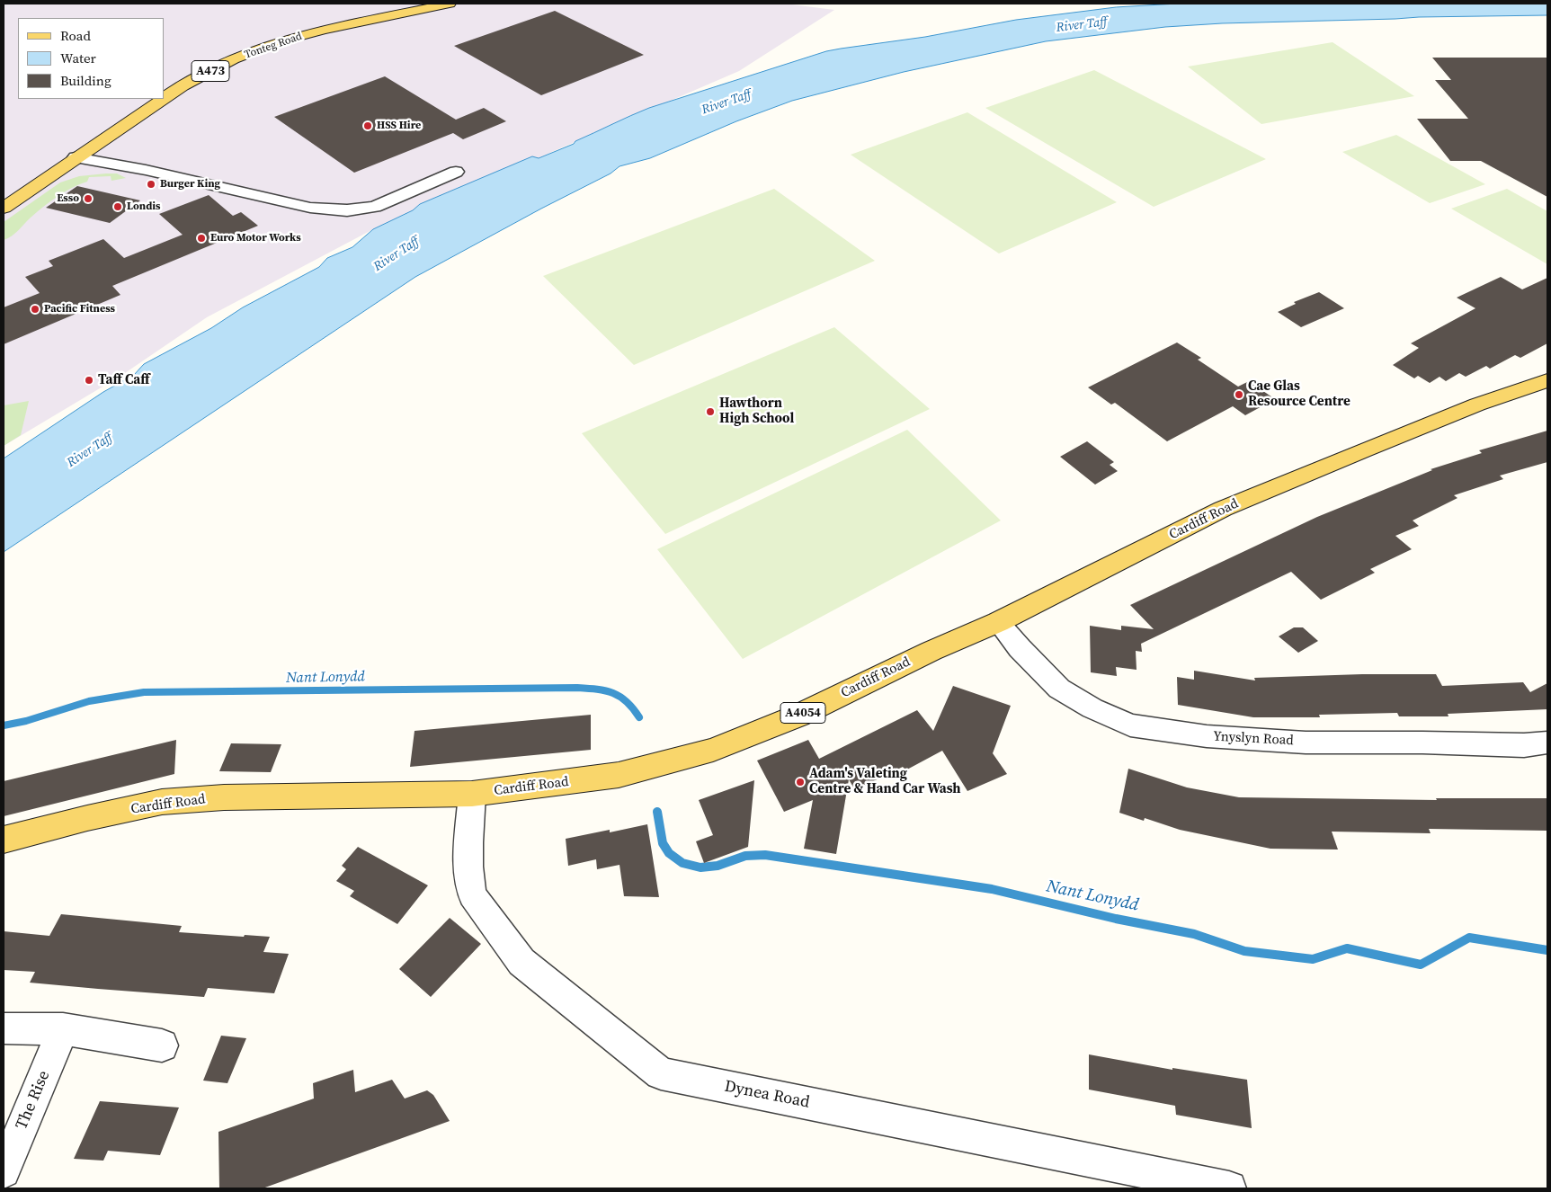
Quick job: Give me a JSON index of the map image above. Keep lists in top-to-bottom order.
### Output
{
  "streets": {
    "main road": [
      "Tonteg Road",
      "A473",
      "Cardiff Road",
      "A4054"
    ],
    "street": ["Ynyslyn Road", "Dynea Road", "The Rise"]
  },
  "crossings": [
    ["Cardiff Road", "Ynyslyn Road"],
    ["Cardiff Road", "Dynea Road"]
  ],
  "water": ["River Taff", "Nant Lonydd"],
  "places": [
    "HSS Hire",
    "Burger King",
    "Esso",
    "Londis",
    "Euro Motor Works",
    "Pacific Fitness",
    "Taff Caff",
    "Cae Glas Resource Centre",
    "Hawthorn High School",
    "Adam's Valeting Centre & Hand Car Wash"
  ],
  "legend": ["Road", "Water", "Building"]
}
